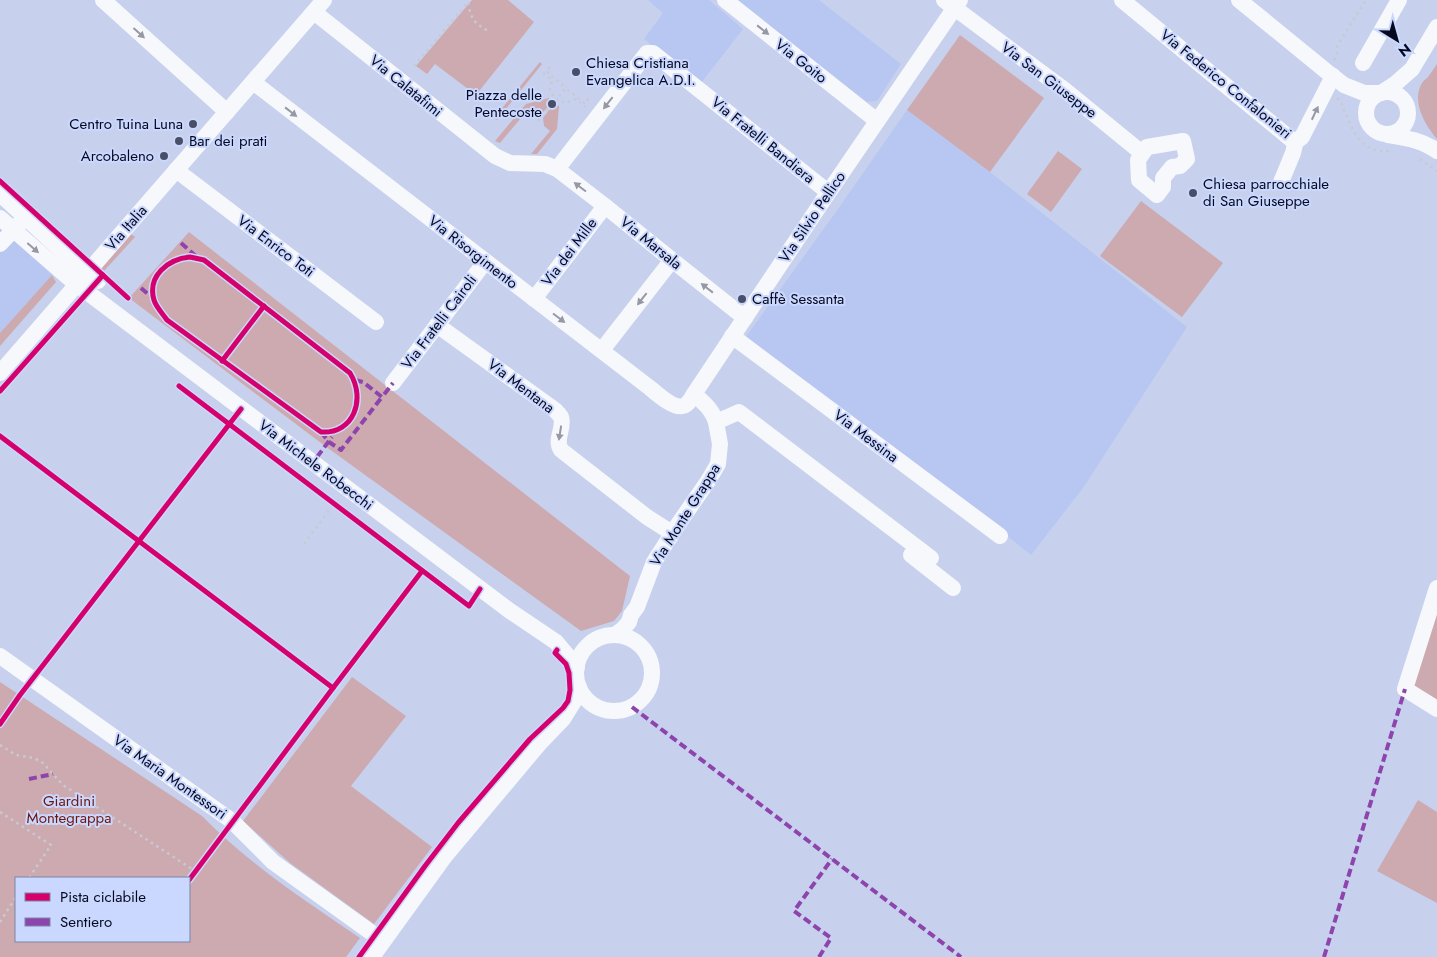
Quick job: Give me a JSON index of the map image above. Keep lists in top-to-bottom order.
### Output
{
  "streets": {
    "street": [
      "Via Goito",
      "Via San Giuseppe",
      "Via Federico Confalonieri",
      "Via Calatafimi",
      "Via Fratelli Bandiera",
      "Via Silvio Pellico",
      "Via Italia",
      "Via Marsala",
      "Via Enrico Toti",
      "Via Risorgimento",
      "Via dei Mille",
      "Via Fratelli Cairoli",
      "Via Mentana",
      "Via Messina",
      "Via Michele Robecchi",
      "Via Monte Grappa",
      "Via Maria Montessori"
    ]
  },
  "crossings": [
    ["Via Goito", "Via Silvio Pellico"],
    ["Via San Giuseppe", "Via Silvio Pellico"],
    ["Via Calatafimi", "Via Fratelli Bandiera"],
    ["Via Calatafimi", "Via Italia"],
    ["Via Calatafimi", "Via Marsala"],
    ["Via Fratelli Bandiera", "Via Silvio Pellico"],
    ["Via Fratelli Bandiera", "Via Marsala"],
    ["Via Silvio Pellico", "Via Marsala"],
    ["Via Silvio Pellico", "Via Risorgimento"],
    ["Via Silvio Pellico", "Via Messina"],
    ["Via Italia", "Via Enrico Toti"],
    ["Via Italia", "Via Risorgimento"],
    ["Via Italia", "Via Michele Robecchi"],
    ["Via Marsala", "Via dei Mille"],
    ["Via Risorgimento", "Via dei Mille"],
    ["Via Risorgimento", "Via Fratelli Cairoli"],
    ["Via Fratelli Cairoli", "Via Mentana"],
    ["Via Mentana", "Via Monte Grappa"],
    ["Via Michele Robecchi", "Via Monte Grappa"]
  ],
  "one_way": [
    "Via Goito",
    "Via Marsala",
    "Via Risorgimento",
    "Via Mentana"
  ],
  "parks": ["Giardini Montegrappa"],
  "places": [
    "Chiesa Cristiana Evangelica A.D.I.",
    "Piazza delle Pentecoste",
    "Centro Tuina Luna",
    "Bar dei prati",
    "Arcobaleno",
    "Chiesa parrocchiale di San Giuseppe",
    "Caffè Sessanta"
  ],
  "legend": ["Pista ciclabile", "Sentiero"],
  "north": "bottom right"
}
